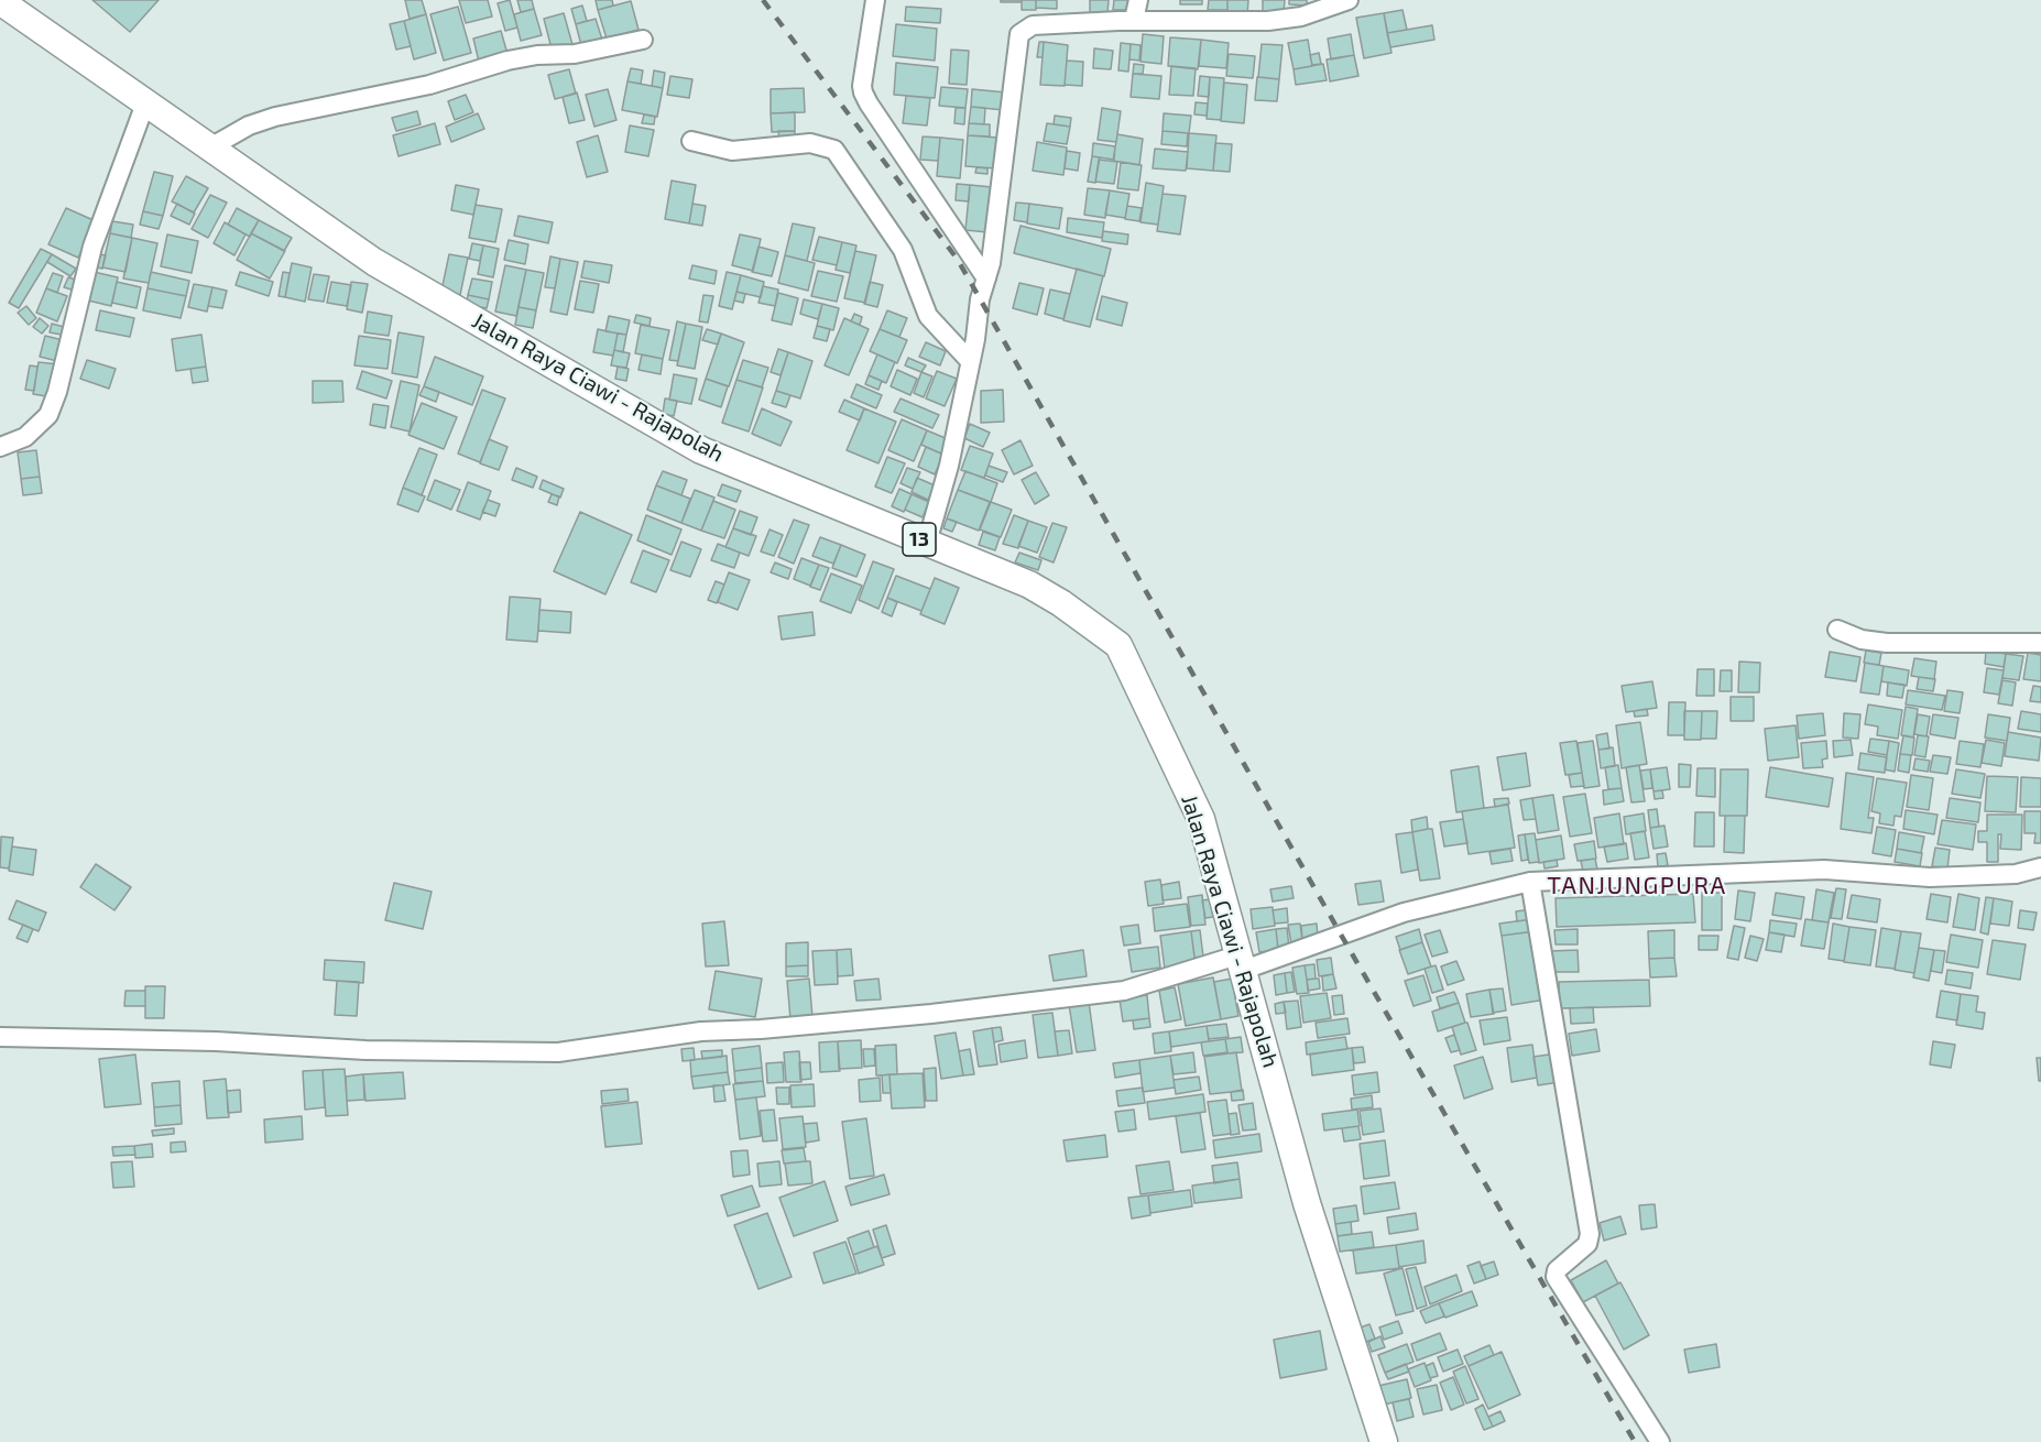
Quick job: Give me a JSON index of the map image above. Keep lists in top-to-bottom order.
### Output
{
  "streets": {
    "highway": ["Jalan Raya Ciawi - Rajapolah", "13"]
  },
  "districts": ["TANJUNGPURA"]
}
